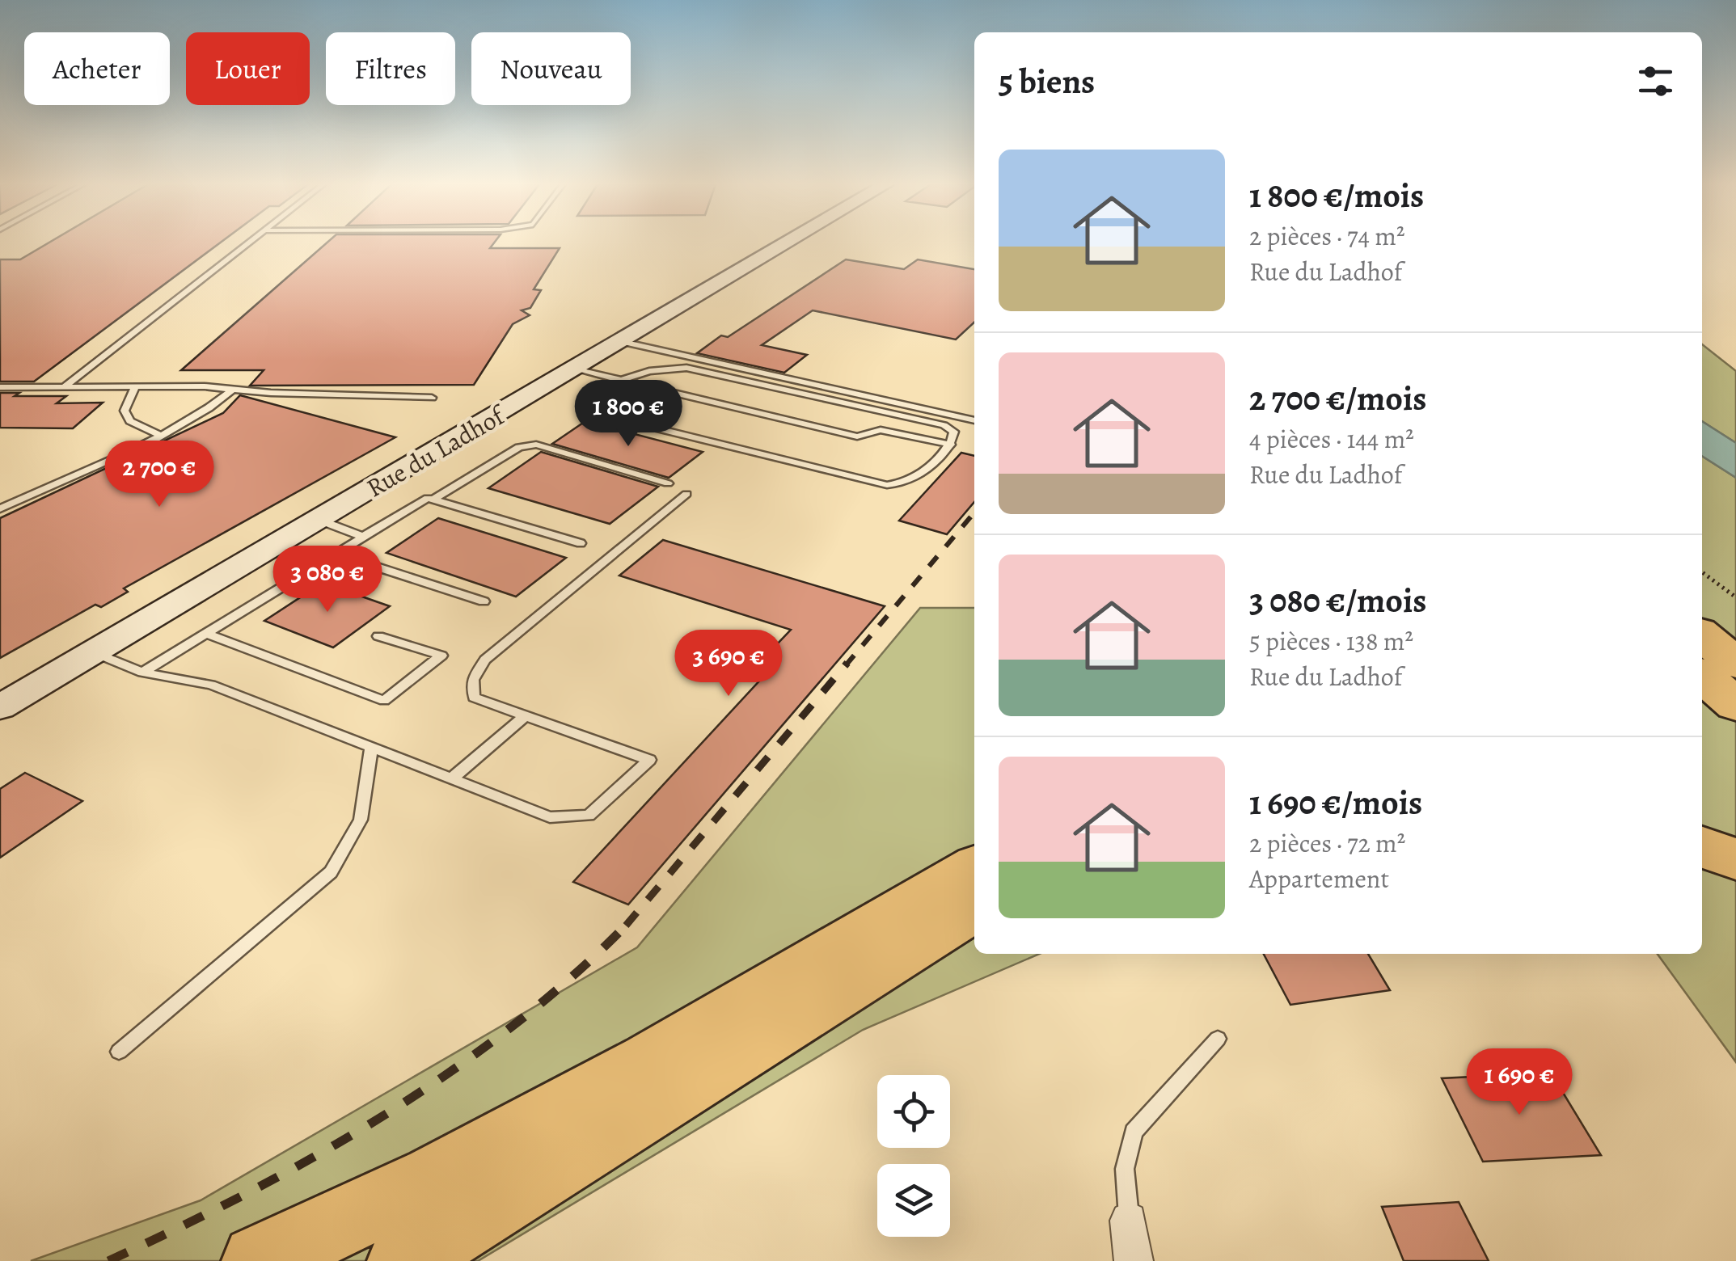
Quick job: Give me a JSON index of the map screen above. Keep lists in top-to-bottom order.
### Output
{
  "streets": {
    "main road": ["Rue du Ladhof"]
  },
  "page": {
    "chip": [
      "Acheter",
      "Louer",
      "Filtres",
      "Nouveau"
    ],
    "heading": "5 biens",
    "list": [
      {
        "name": "1 800 €/mois",
        "note": "2 pièces · 74 m² · Rue du Ladhof"
      },
      {
        "name": "2 700 €/mois",
        "note": "4 pièces · 144 m² · Rue du Ladhof"
      },
      {
        "name": "3 080 €/mois",
        "note": "5 pièces · 138 m² · Rue du Ladhof"
      },
      {
        "name": "1 690 €/mois",
        "note": "2 pièces · 72 m² · Appartement"
      }
    ],
    "price": [
      "1 800 €",
      "2 700 €",
      "3 080 €",
      "3 690 €",
      "1 690 €"
    ]
  }
}
